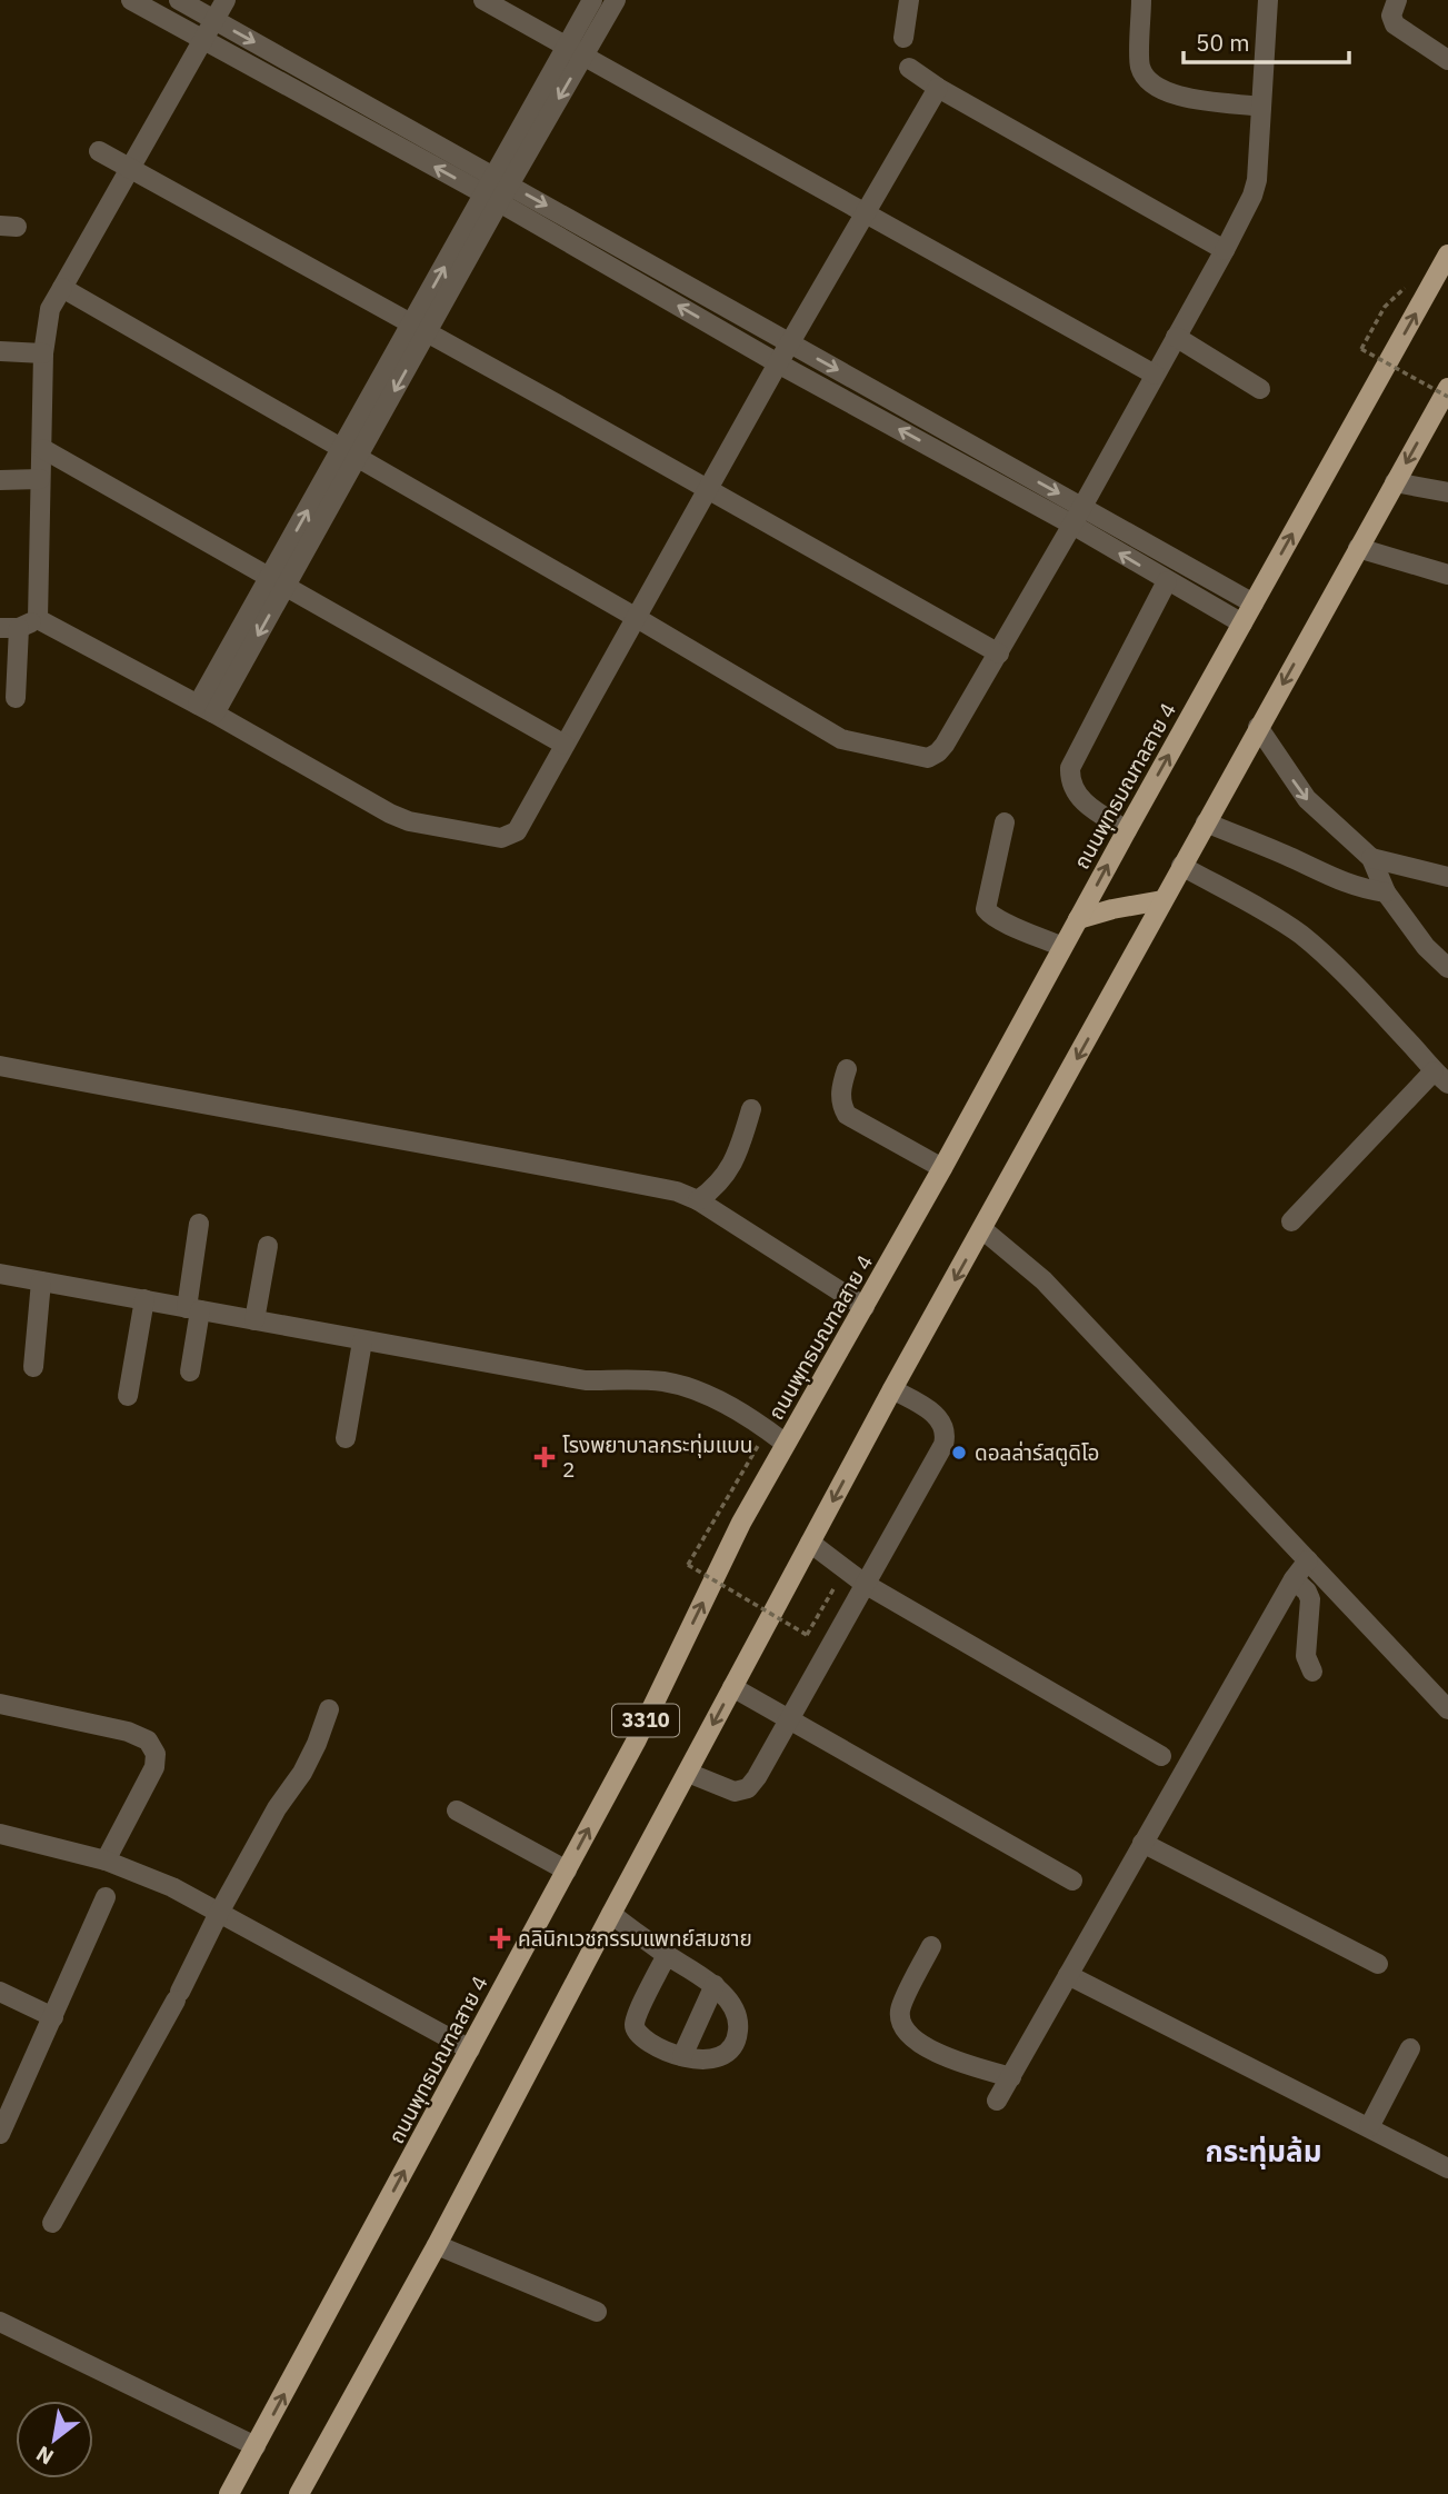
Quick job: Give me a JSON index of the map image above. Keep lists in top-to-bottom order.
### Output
{
  "streets": {
    "main road": ["ถนนพุทธมณฑลสาย 4", "3310"]
  },
  "districts": ["กระทุ่มล้ม"],
  "places": {
    "other": ["ดอลล่าร์สตูดิโอ"],
    "health": ["โรงพยาบาลกระทุ่มแบน 2", "คลินิกเวชกรรมแพทย์สมชาย"]
  },
  "scale_bar": "50 m",
  "north": "bottom left"
}
